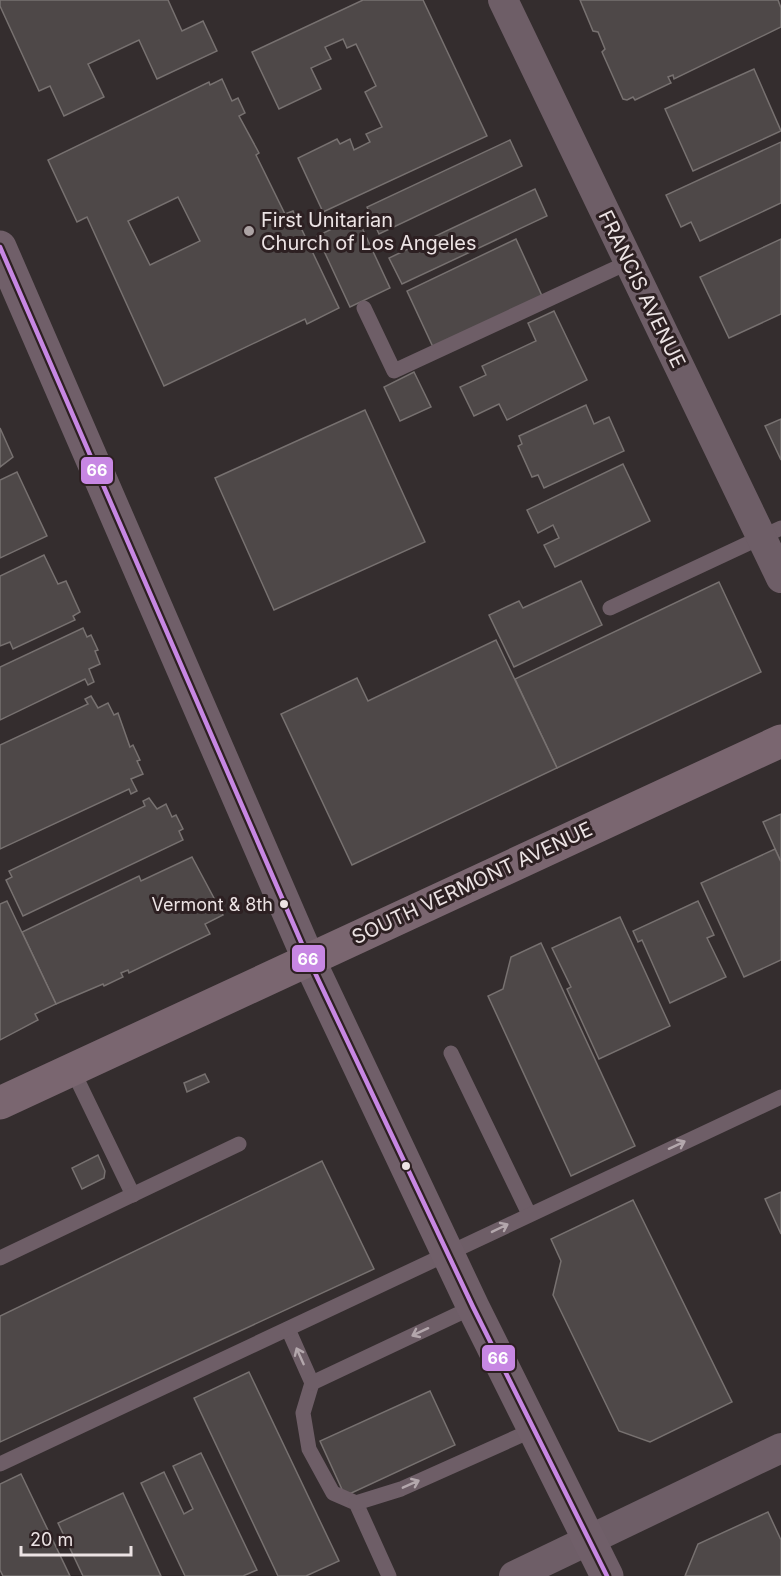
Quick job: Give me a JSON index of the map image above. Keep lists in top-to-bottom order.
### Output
{
  "streets": {
    "main road": ["SOUTH VERMONT AVENUE"],
    "street": ["FRANCIS AVENUE"]
  },
  "places": ["First Unitarian Church of Los Angeles", "Vermont & 8th"],
  "lines": ["transit line 66"],
  "scale_bar": "20 m"
}
